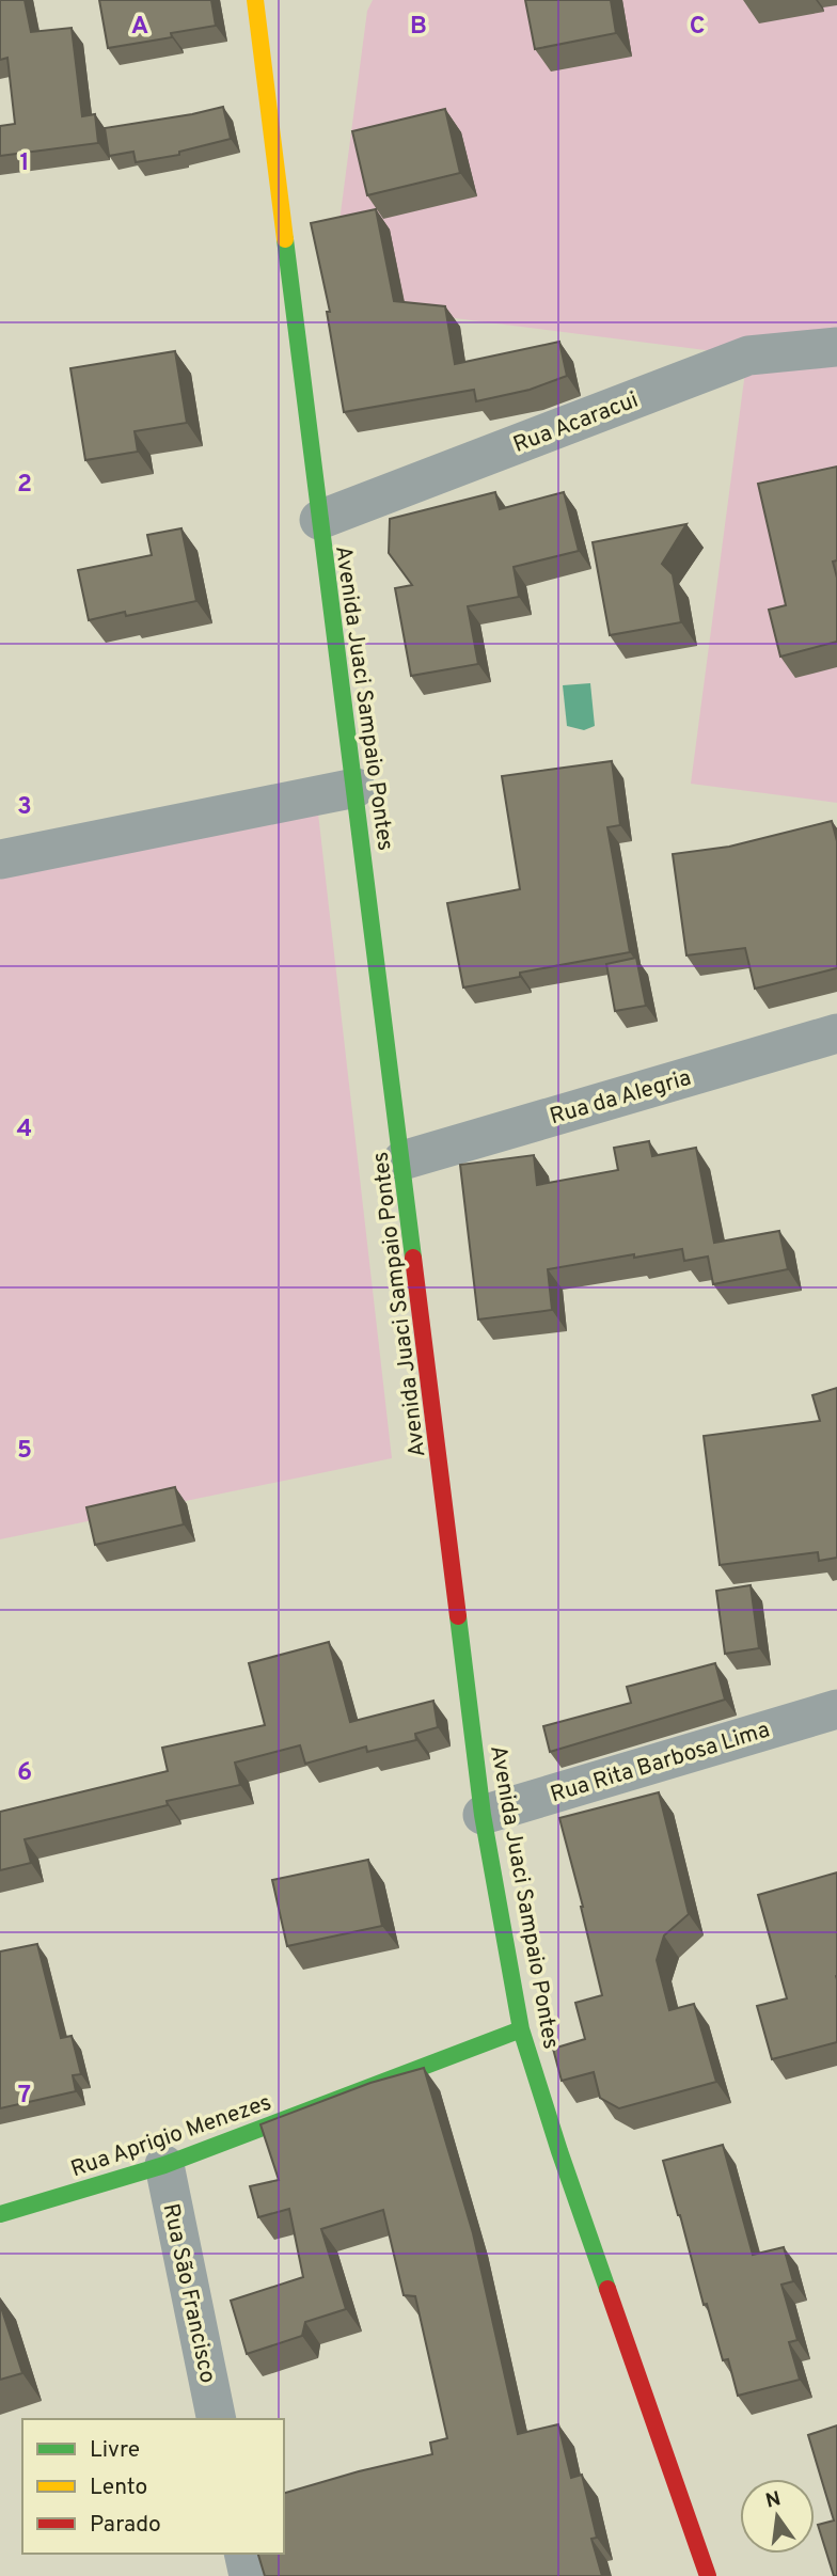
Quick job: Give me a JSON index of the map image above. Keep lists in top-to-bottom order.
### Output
{
  "streets": {
    "main road": ["Avenida Juaci Sampaio Pontes", "Rua Aprigio Menezes"],
    "street": [
      "Rua Acaracui",
      "Rua da Alegria",
      "Rua Rita Barbosa Lima",
      "Rua São Francisco"
    ]
  },
  "crossings": [
    ["Rua Acaracui", "Avenida Juaci Sampaio Pontes"],
    ["Avenida Juaci Sampaio Pontes", "Rua da Alegria"],
    ["Avenida Juaci Sampaio Pontes", "Rua Rita Barbosa Lima"],
    ["Avenida Juaci Sampaio Pontes", "Rua Aprigio Menezes"],
    ["Rua Aprigio Menezes", "Rua São Francisco"]
  ],
  "legend": ["Livre", "Lento", "Parado"],
  "north": "top",
  "grid": {
    "columns": ["A", "B", "C"],
    "rows": [
      "1",
      "2",
      "3",
      "4",
      "5",
      "6",
      "7"
    ]
  }
}
